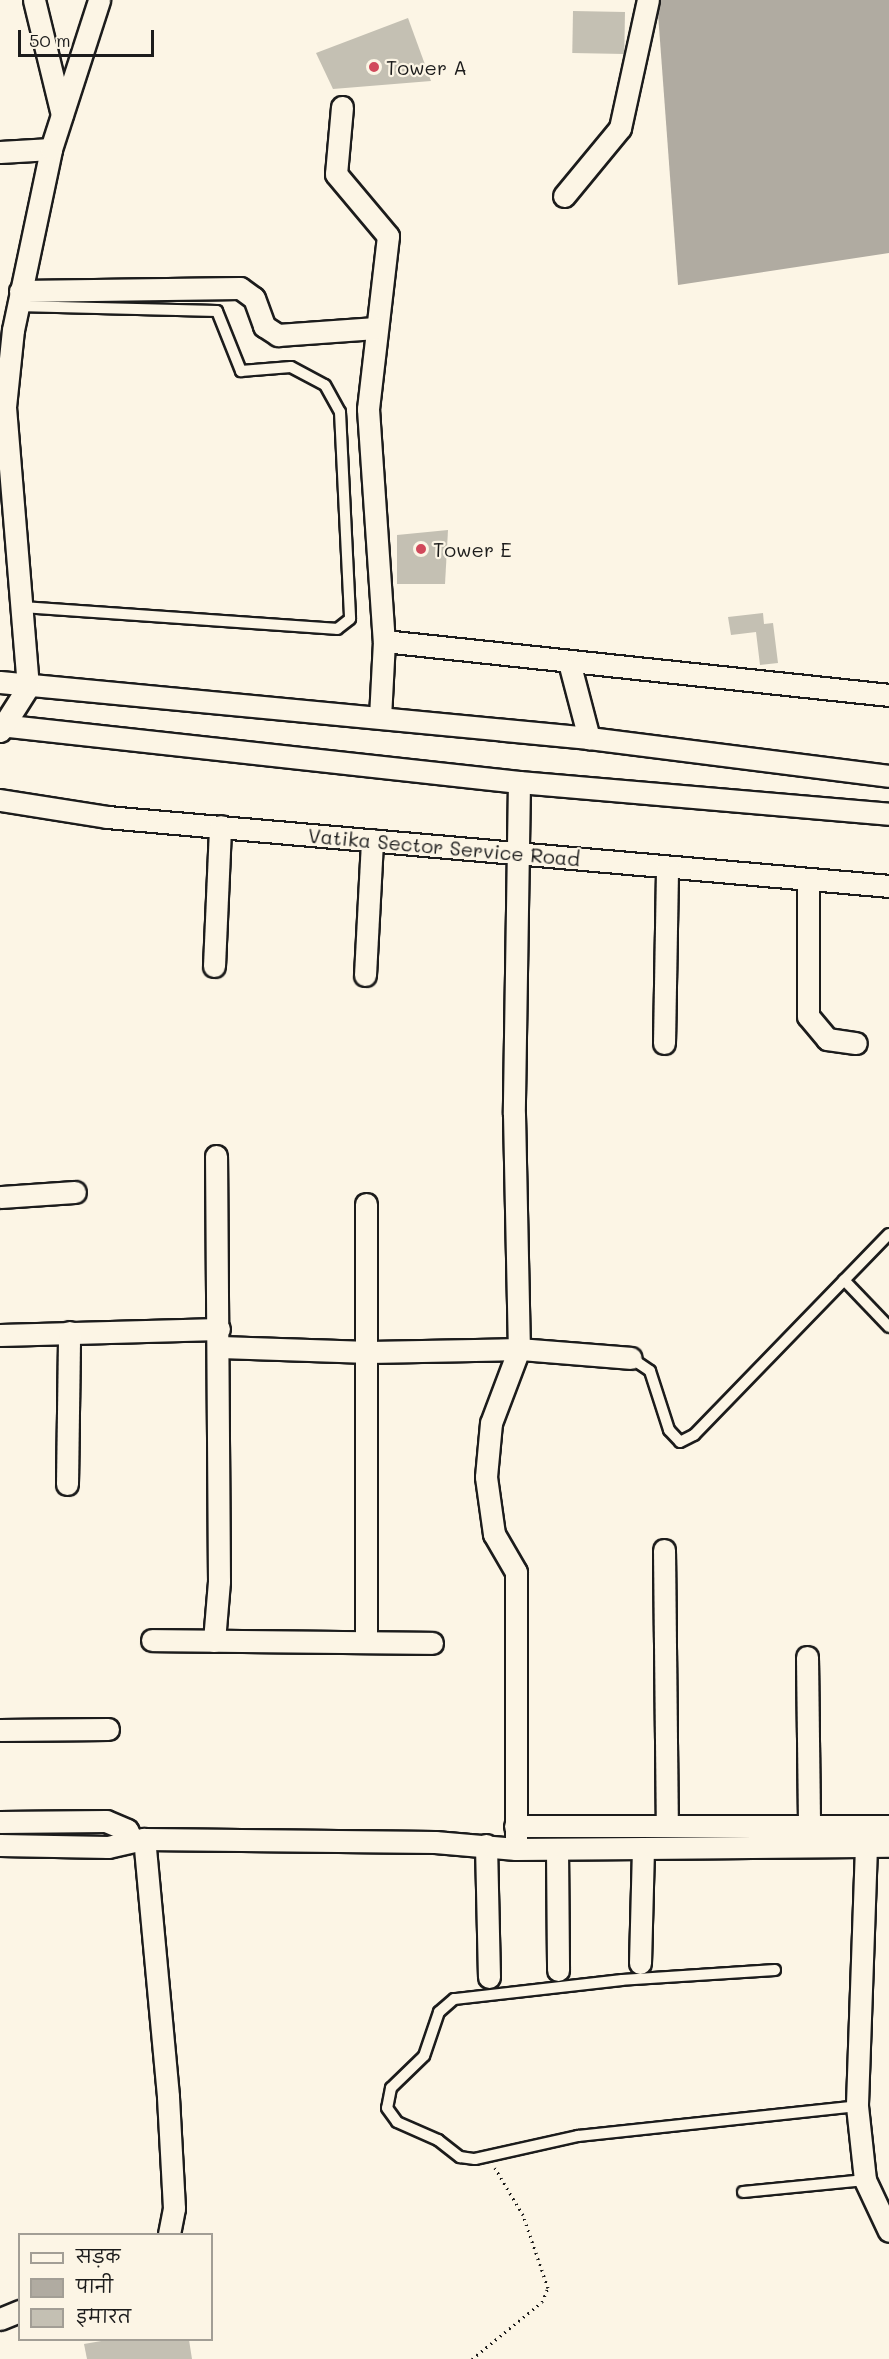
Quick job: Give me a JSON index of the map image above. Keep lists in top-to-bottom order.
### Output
{
  "streets": {
    "street": ["Vatika Sector Service Road"]
  },
  "places": ["Tower A", "Tower E"],
  "legend": ["सड़क", "पानी", "इमारत"],
  "scale_bar": "50 m"
}
